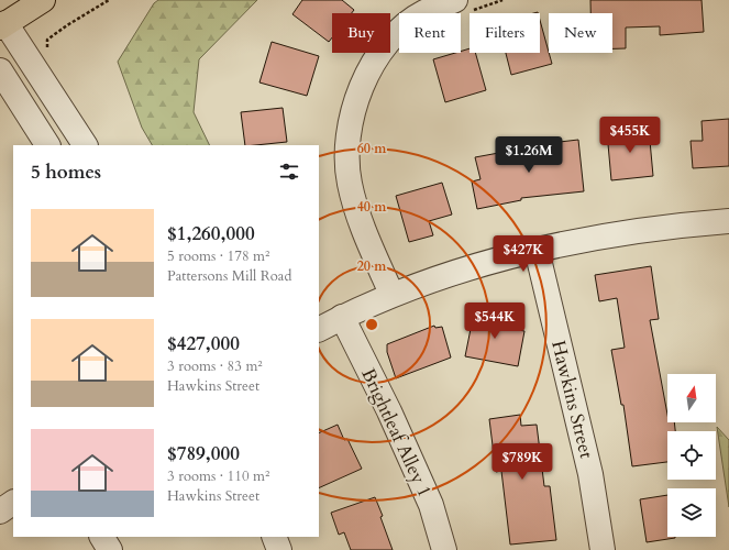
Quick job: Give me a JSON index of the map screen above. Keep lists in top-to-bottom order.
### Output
{
  "streets": {
    "street": ["Hawkins Street", "Brightleaf Alley 1"]
  },
  "north": "top",
  "page": {
    "chip": [
      "Buy",
      "Rent",
      "Filters",
      "New"
    ],
    "price": [
      "$455K",
      "$1.26M",
      "$427K",
      "$544K",
      "$789K"
    ],
    "heading": "5 homes",
    "list": [
      {
        "name": "$1,260,000",
        "note": "5 rooms · 178 m² · Pattersons Mill Road"
      },
      {
        "name": "$427,000",
        "note": "3 rooms · 83 m² · Hawkins Street"
      },
      {
        "name": "$789,000",
        "note": "3 rooms · 110 m² · Hawkins Street"
      }
    ]
  },
  "rings": ["60 m", "40 m", "20 m"]
}
